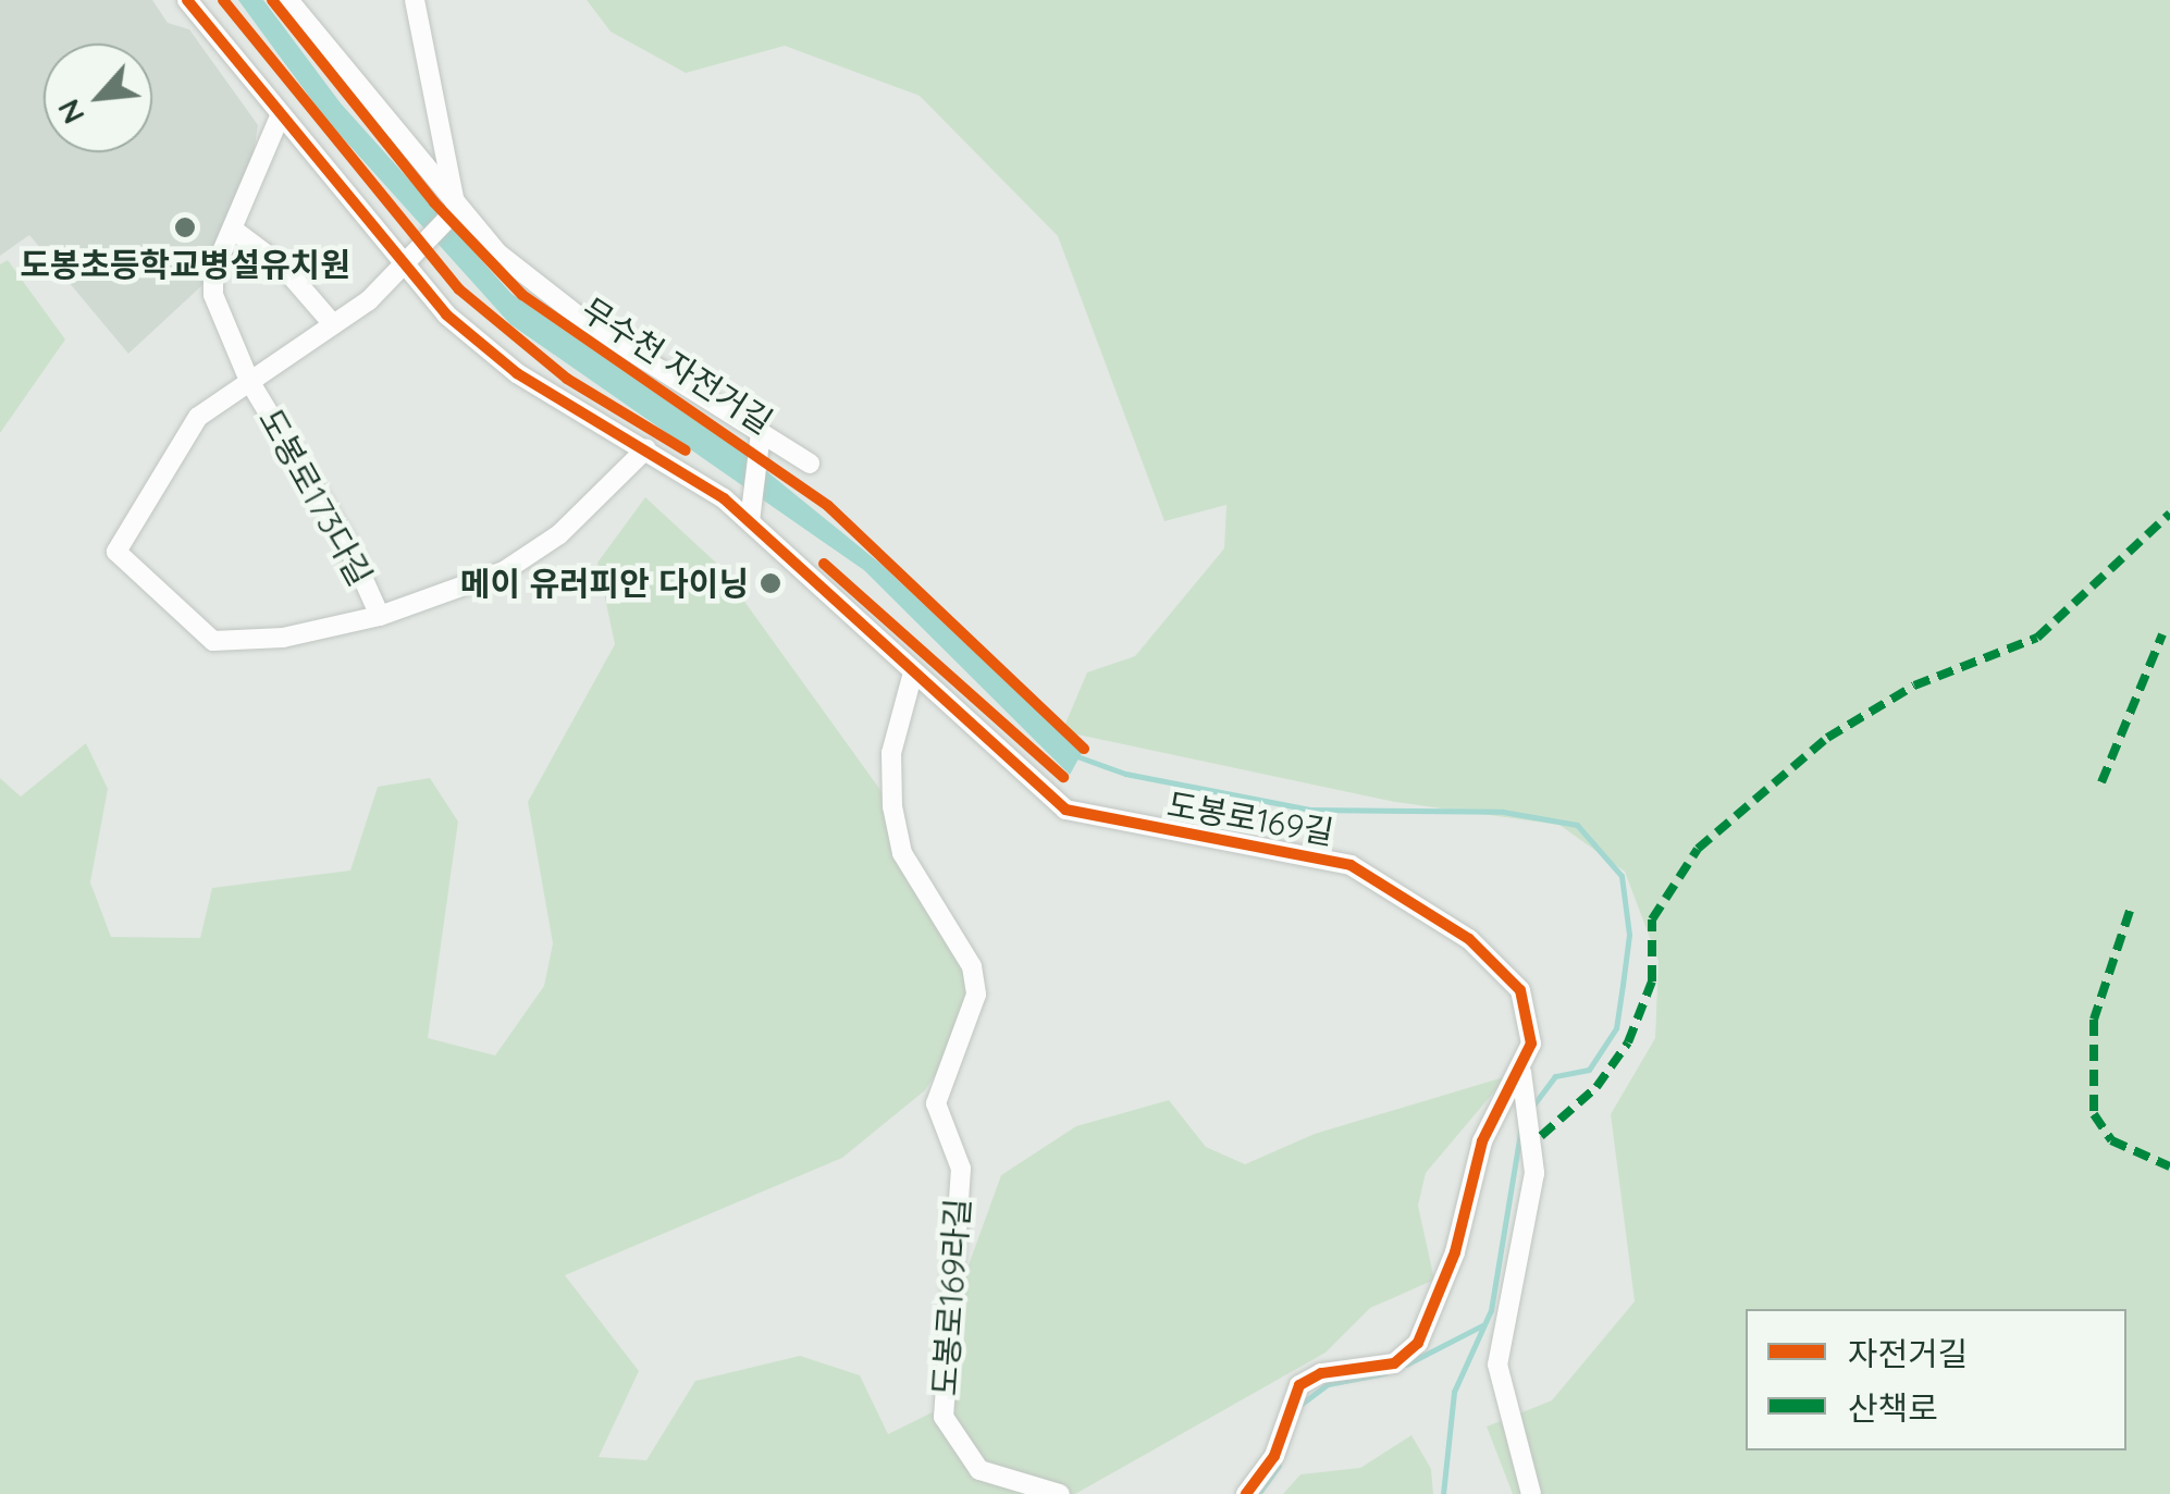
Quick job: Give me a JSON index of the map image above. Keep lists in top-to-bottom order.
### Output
{
  "streets": {
    "street": ["도봉로173다길", "도봉로169길", "도봉로169라길"],
    "cycle path": ["무수천 자전거길"]
  },
  "crossings": [
    ["도봉로173다길", "도봉로169길"],
    ["도봉로169길", "도봉로169라길"]
  ],
  "places": ["도봉초등학교병설유치원", "메이 유러피안 다이닝"],
  "legend": ["자전거길", "산책로"],
  "north": "bottom left"
}
